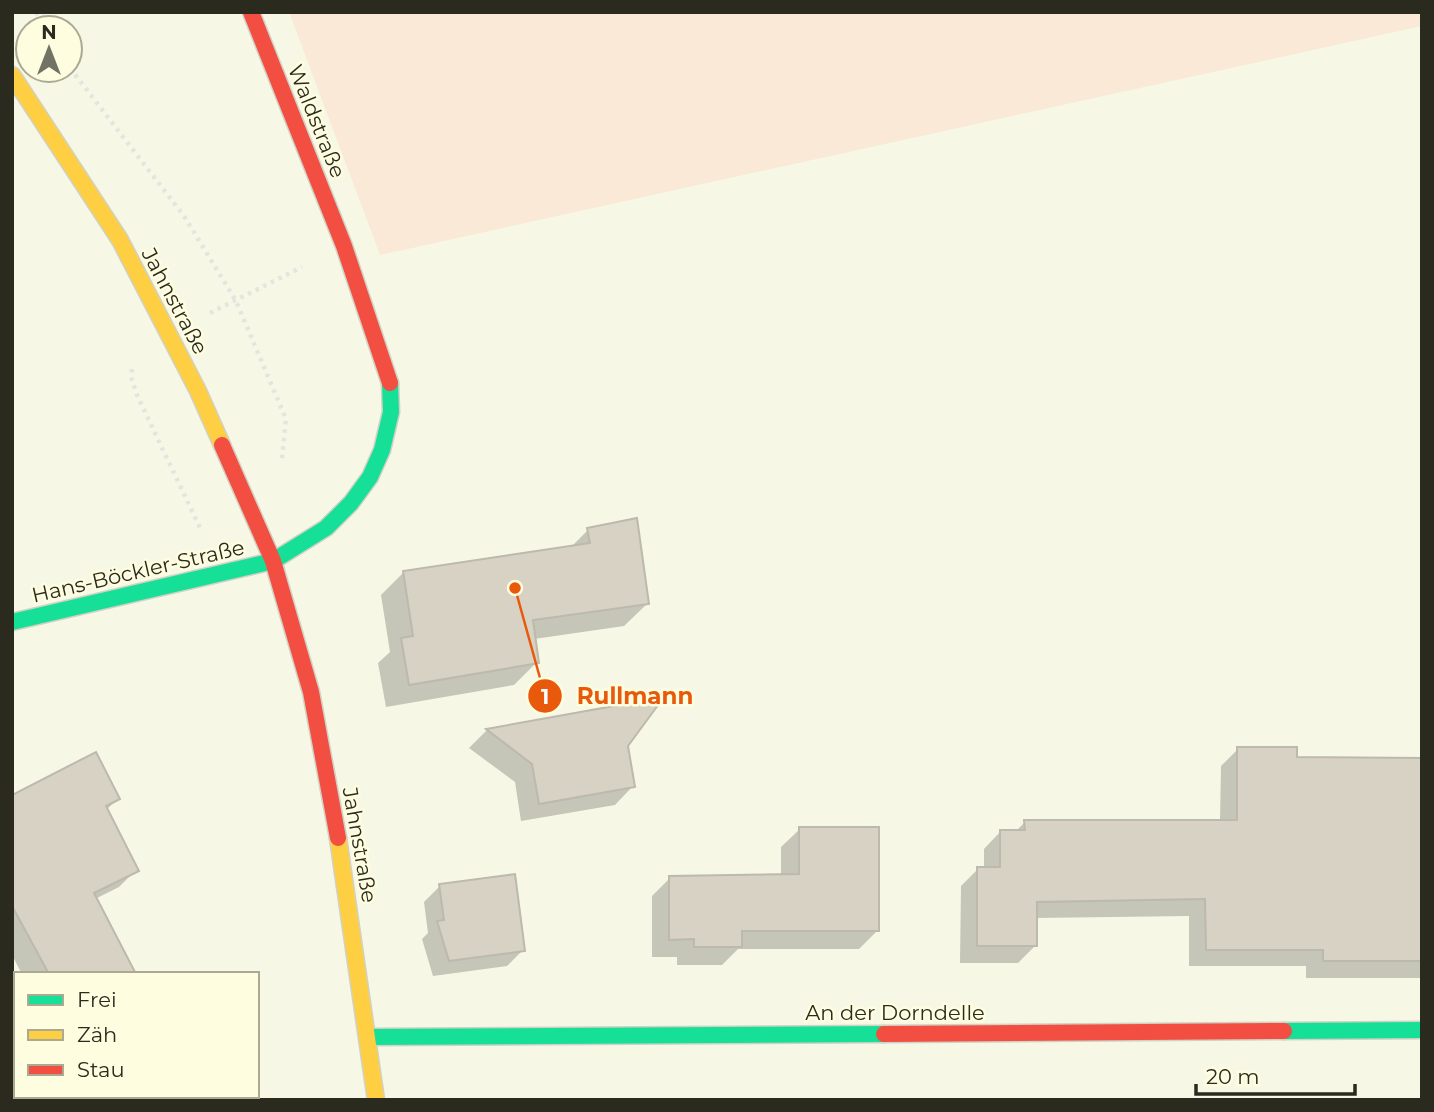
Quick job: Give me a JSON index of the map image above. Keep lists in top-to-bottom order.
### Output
{
  "streets": {
    "street": [
      "Waldstraße",
      "Jahnstraße",
      "Hans-Böckler-Straße",
      "An der Dorndelle"
    ]
  },
  "crossings": [
    ["Jahnstraße", "Hans-Böckler-Straße"],
    ["Jahnstraße", "An der Dorndelle"]
  ],
  "places": ["Rullmann"],
  "legend": ["Frei", "Zäh", "Stau"],
  "scale_bar": "20 m",
  "north": "top"
}
